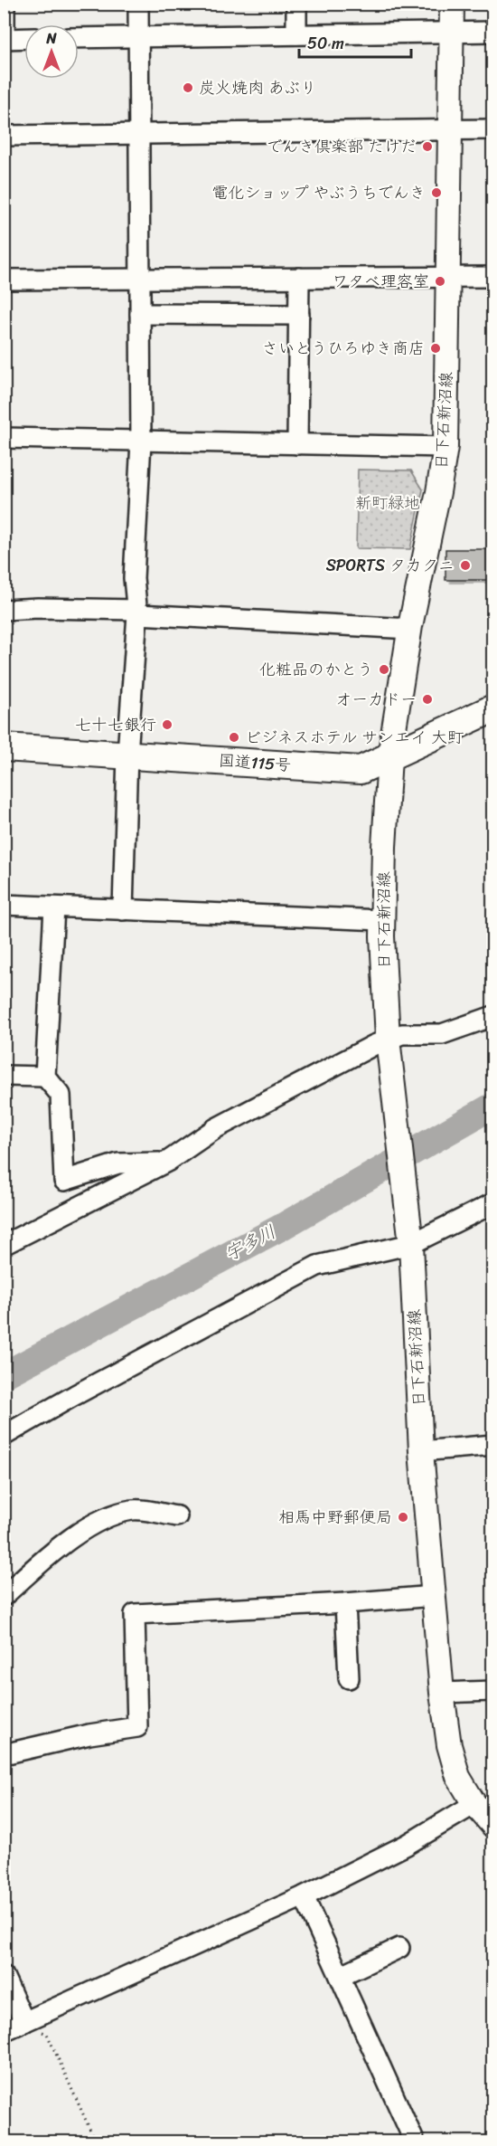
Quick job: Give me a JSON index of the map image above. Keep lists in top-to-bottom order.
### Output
{
  "streets": {
    "highway": ["国道115号"],
    "main road": ["日下石新沼線"]
  },
  "crossings": [
    ["日下石新沼線", "国道115号"]
  ],
  "water": ["宇多川"],
  "parks": ["新町緑地"],
  "places": [
    "炭火焼肉 あぶり",
    "でんき倶楽部 たけだ",
    "電化ショップ やぶうちでんき",
    "ワタベ理容室",
    "さいとうひろゆき商店",
    "SPORTS タカクニ",
    "化粧品のかとう",
    "オーカドー",
    "七十七銀行",
    "ビジネスホテル サンエイ 大町",
    "相馬中野郵便局"
  ],
  "scale_bar": "50 m",
  "north": "top"
}
